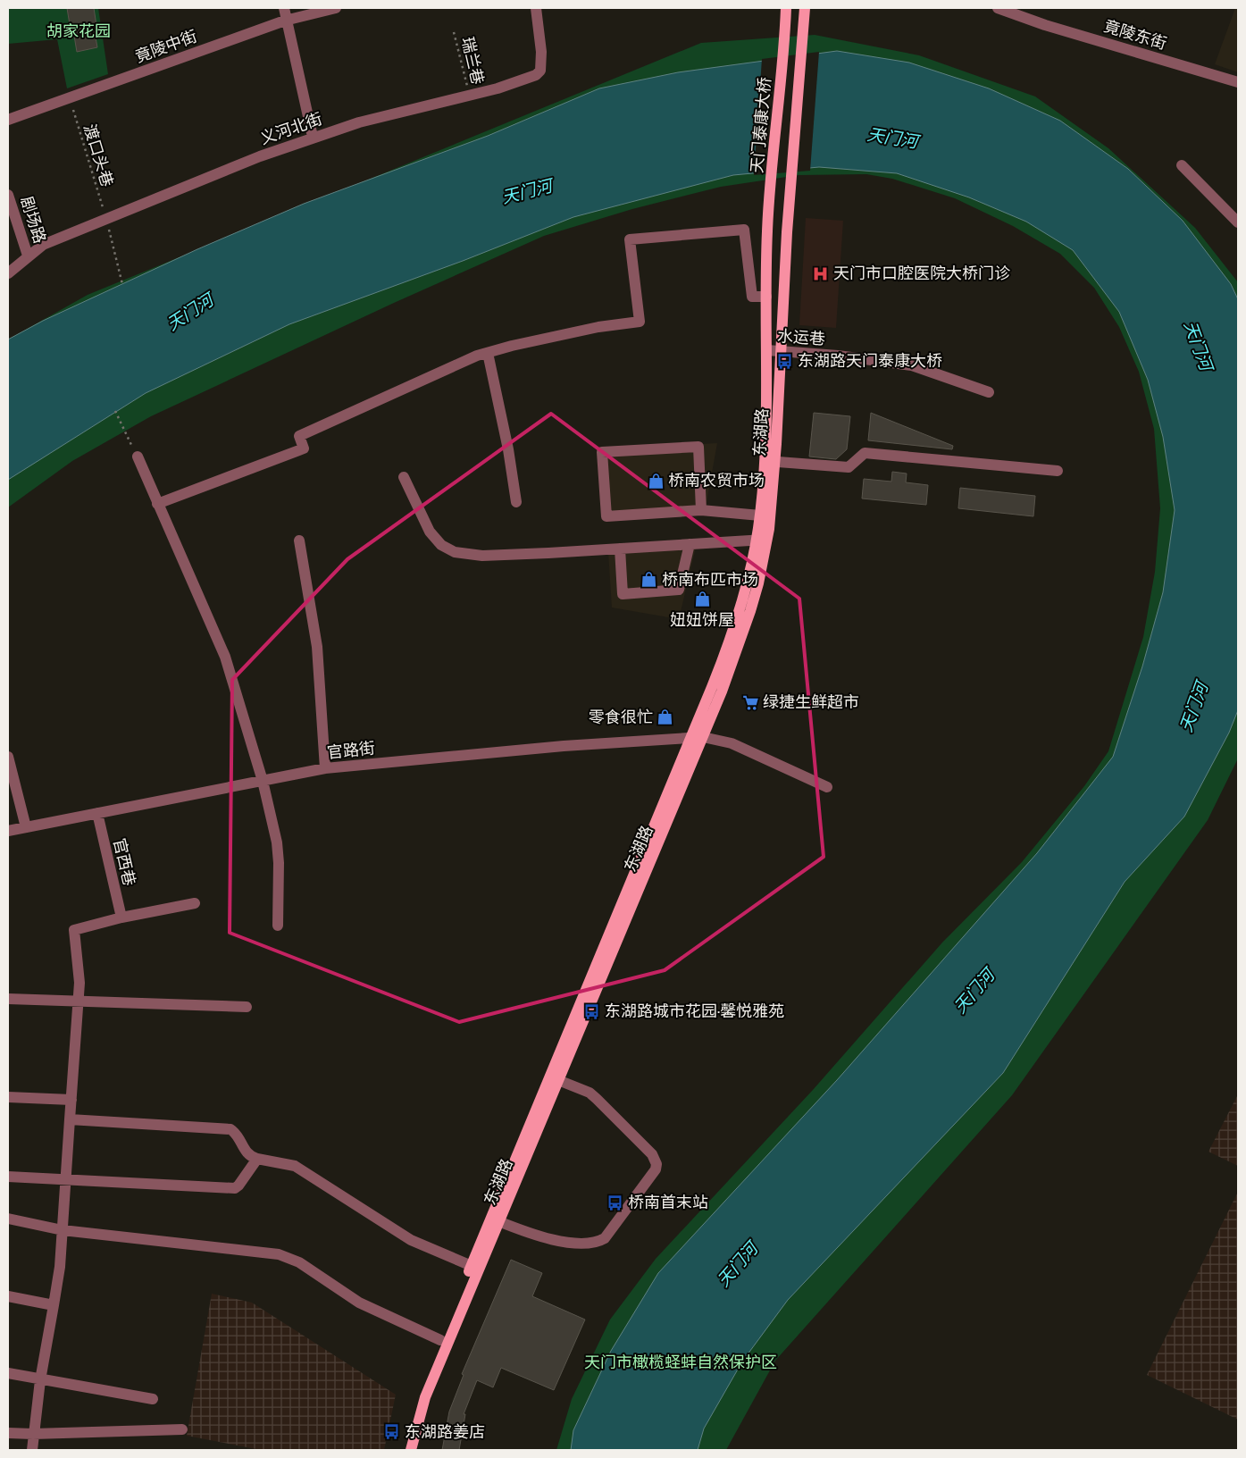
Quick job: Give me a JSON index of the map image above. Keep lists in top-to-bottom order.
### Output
{
  "streets": {
    "main road": ["天门泰康大桥", "东湖路"],
    "street": [
      "竟陵东街",
      "竟陵中街",
      "义河北街",
      "剧场路",
      "水运巷",
      "官路街",
      "官西巷"
    ],
    "path": ["瑞兰巷", "渡口头巷"]
  },
  "crossings": [
    ["竟陵中街", "渡口头巷"],
    ["瑞兰巷", "义河北街"],
    ["天门泰康大桥", "东湖路"],
    ["义河北街", "渡口头巷"],
    ["义河北街", "剧场路"],
    ["水运巷", "东湖路"],
    ["东湖路", "官路街"],
    ["官路街", "官西巷"]
  ],
  "water": ["天门河"],
  "parks": ["胡家花园", "天门市橄榄蛏蚌自然保护区"],
  "places": {
    "hospital": ["天门市口腔医院大桥门诊"],
    "bus stop": [
      "东湖路天门泰康大桥",
      "东湖路城市花园·馨悦雅苑",
      "桥南首末站",
      "东湖路姜店"
    ],
    "shop": [
      "桥南农贸市场",
      "桥南布匹市场",
      "妞妞饼屋",
      "零食很忙"
    ],
    "supermarket": ["绿捷生鲜超市"]
  }
}
